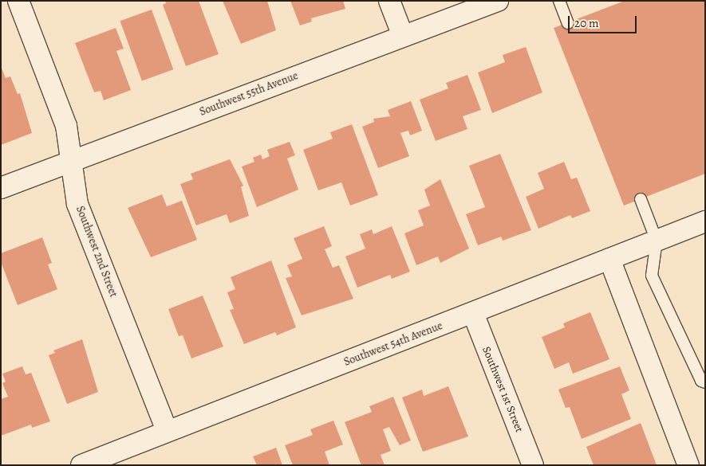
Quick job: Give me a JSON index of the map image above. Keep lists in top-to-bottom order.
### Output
{
  "streets": {
    "street": [
      "Southwest 55th Avenue",
      "Southwest 2nd Street",
      "Southwest 54th Avenue",
      "Southwest 1st Street"
    ]
  },
  "crossings": [
    ["Southwest 55th Avenue", "Southwest 2nd Street"],
    ["Southwest 2nd Street", "Southwest 54th Avenue"],
    ["Southwest 54th Avenue", "Southwest 1st Street"]
  ],
  "scale_bar": "20 m"
}
